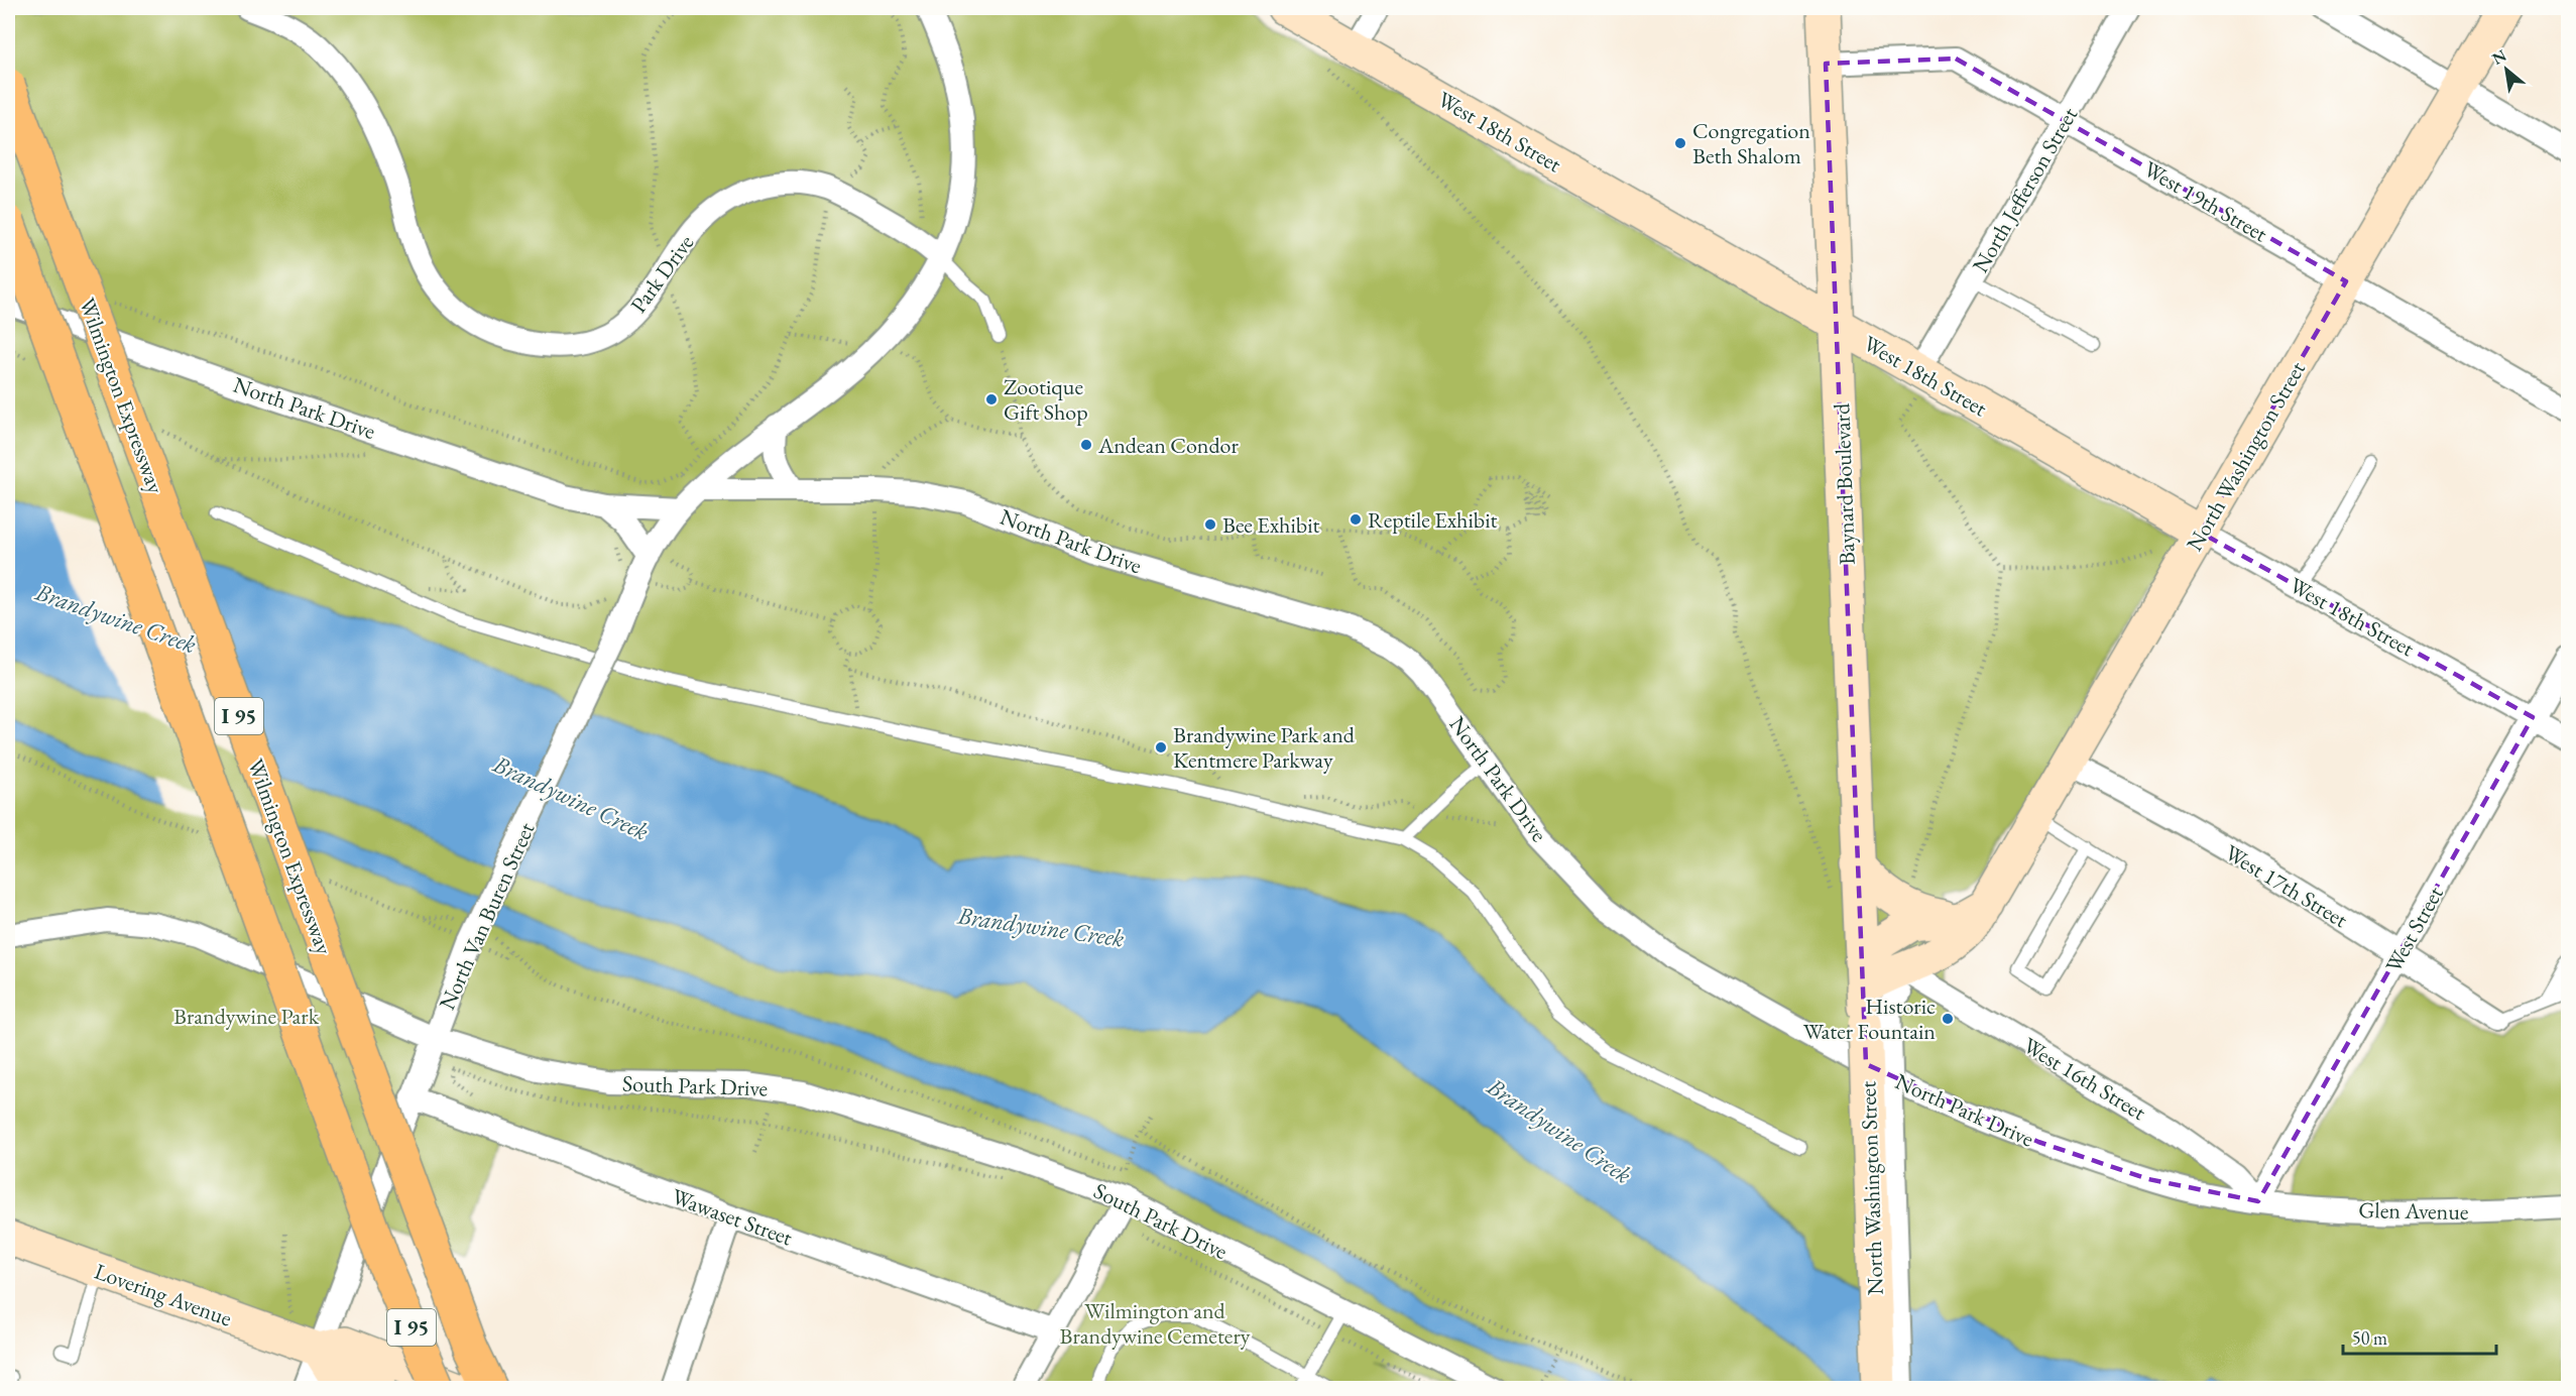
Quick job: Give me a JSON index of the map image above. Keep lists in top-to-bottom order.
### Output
{
  "streets": {
    "highway": ["Wilmington Expressway", "I 95"],
    "street": [
      "West 18th Street",
      "North Jefferson Street",
      "West 19th Street",
      "Park Drive",
      "North Park Drive",
      "North Washington Street",
      "Baynard Boulevard",
      "West 17th Street",
      "North Van Buren Street",
      "West Street",
      "West 16th Street",
      "South Park Drive",
      "Glen Avenue",
      "Wawaset Street",
      "Lovering Avenue"
    ]
  },
  "crossings": [
    ["West 18th Street", "North Jefferson Street"],
    ["West 18th Street", "North Washington Street"],
    ["West 18th Street", "Baynard Boulevard"],
    ["West 18th Street", "West Street"],
    ["North Jefferson Street", "West 19th Street"],
    ["West 19th Street", "North Washington Street"],
    ["West 19th Street", "Baynard Boulevard"],
    ["Park Drive", "North Van Buren Street"],
    ["North Park Drive", "North Van Buren Street"],
    ["North Park Drive", "West Street"],
    ["North Park Drive", "West 16th Street"],
    ["North Park Drive", "Glen Avenue"],
    ["North Washington Street", "Baynard Boulevard"],
    ["North Washington Street", "West 17th Street"],
    ["North Washington Street", "West 16th Street"],
    ["Baynard Boulevard", "West 16th Street"],
    ["West 17th Street", "West Street"],
    ["North Van Buren Street", "South Park Drive"],
    ["North Van Buren Street", "Wawaset Street"],
    ["North Van Buren Street", "Lovering Avenue"],
    ["West Street", "West 16th Street"],
    ["West Street", "Glen Avenue"],
    ["West 16th Street", "Glen Avenue"]
  ],
  "water": ["Brandywine Creek"],
  "parks": ["Brandywine Park", "Wilmington and Brandywine Cemetery"],
  "places": [
    "Congregation Beth Shalom",
    "Zootique Gift Shop",
    "Andean Condor",
    "Reptile Exhibit",
    "Bee Exhibit",
    "Brandywine Park and Kentmere Parkway",
    "Historic Water Fountain"
  ],
  "scale_bar": "50 m",
  "north": "top left"
}
